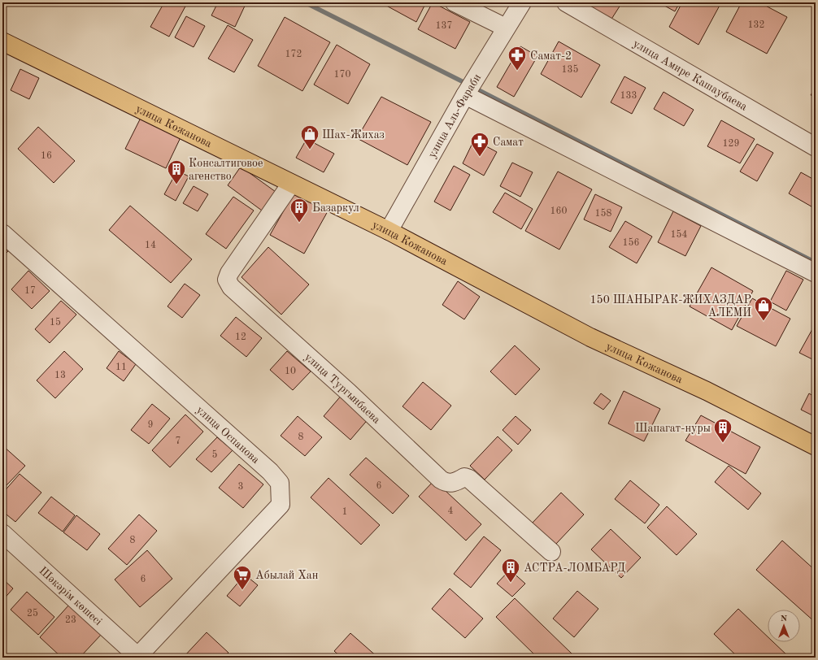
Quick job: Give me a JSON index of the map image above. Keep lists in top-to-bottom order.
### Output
{
  "streets": {
    "main road": ["улица Кожанова"],
    "street": [
      "улица Амире Кашаубаева",
      "улица Аль-Фараби",
      "улица Тургынбаева",
      "улица Оспанова",
      "Шәкәрім көшесі"
    ]
  },
  "crossings": [
    ["улица Аль-Фараби", "улица Кожанова"],
    ["улица Кожанова", "улица Тургынбаева"],
    ["улица Оспанова", "Шәкәрім көшесі"]
  ],
  "places": {
    "pharmacy": ["Самат-2", "Самат"],
    "shop": ["Шах-Жихаз", "150 ШАНЫРАК-ЖИХАЗДАР АЛЕМИ"],
    "building": [
      "Консалтиговое агенство",
      "Базаркул",
      "Шапагат-нуры",
      "АСТРА-ЛОМБАРД"
    ],
    "supermarket": ["Абылай Хан"]
  },
  "house_numbers": [
    "132",
    "137",
    "172",
    "135",
    "170",
    "133",
    "129",
    "16",
    "160",
    "158",
    "154",
    "156",
    "14",
    "17",
    "15",
    "12",
    "11",
    "10",
    "13",
    "9",
    "8",
    "7",
    "5",
    "6",
    "3",
    "4",
    "1",
    "8",
    "6",
    "25",
    "23"
  ],
  "north": "top"
}
